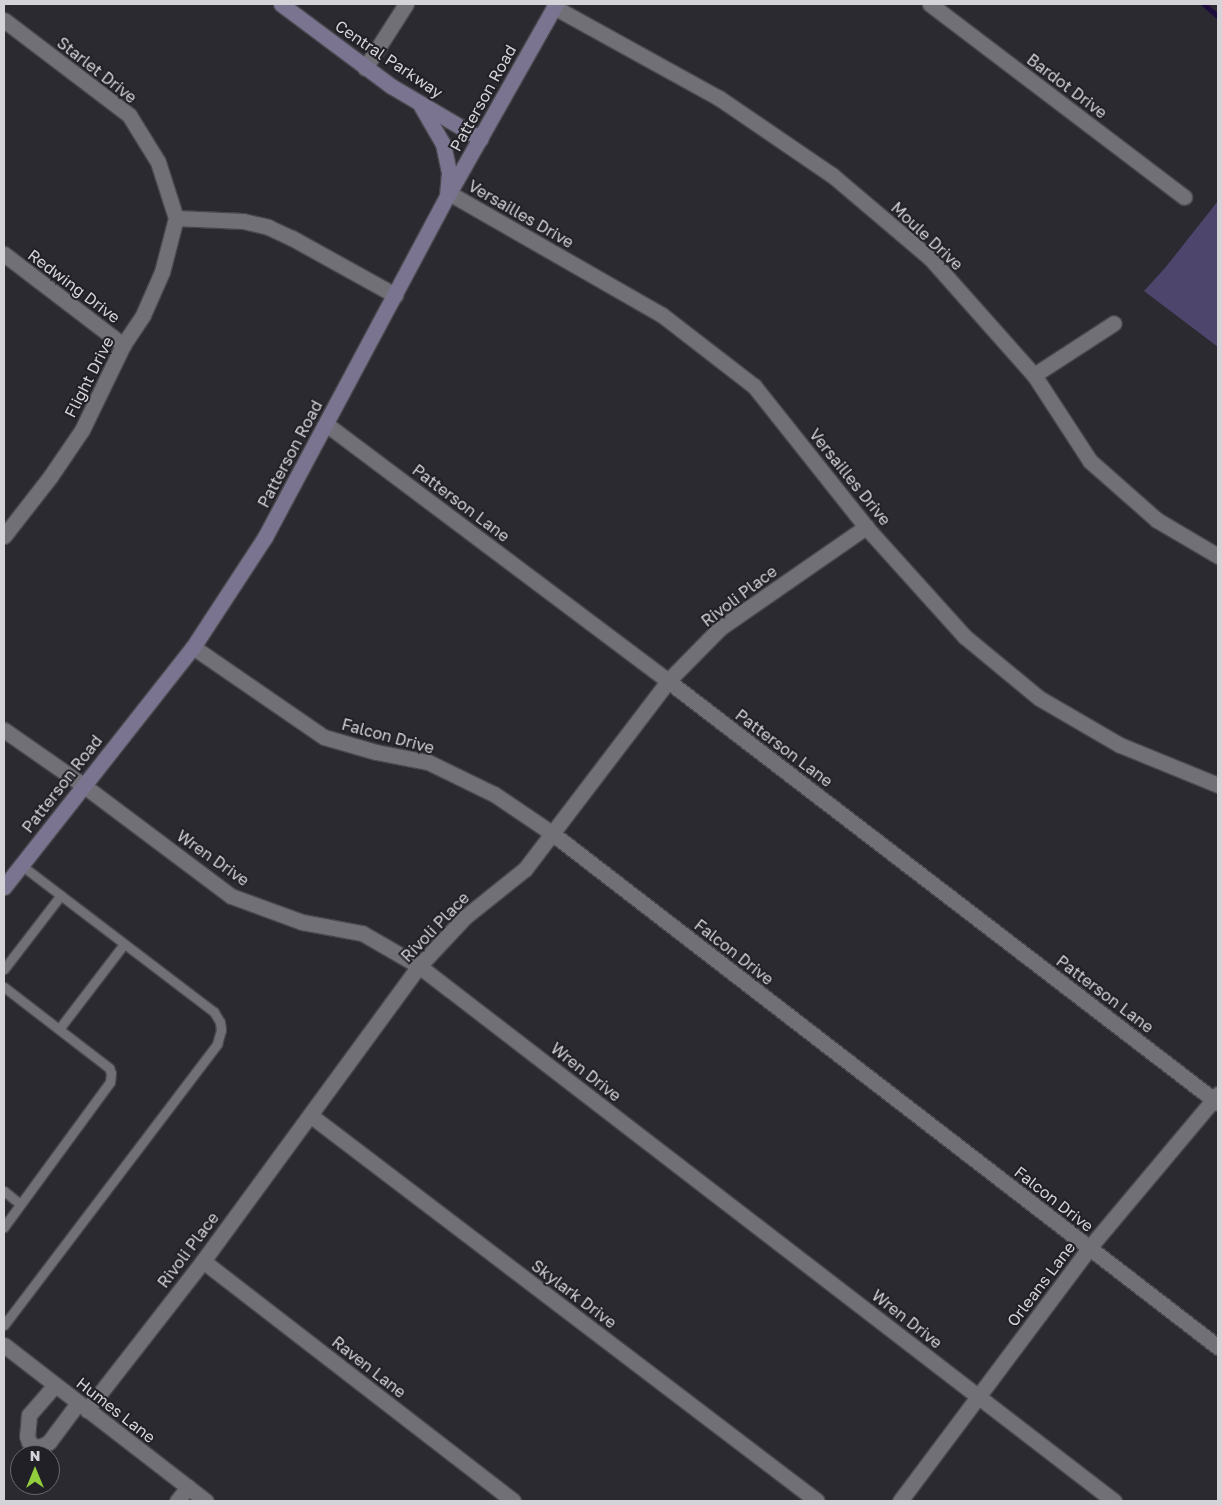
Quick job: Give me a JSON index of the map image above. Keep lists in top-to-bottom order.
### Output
{
  "streets": {
    "main road": ["Central Parkway", "Patterson Road"],
    "street": [
      "Starlet Drive",
      "Bardot Drive",
      "Versailles Drive",
      "Moule Drive",
      "Redwing Drive",
      "Flight Drive",
      "Patterson Lane",
      "Rivoli Place",
      "Falcon Drive",
      "Wren Drive",
      "Orleans Lane",
      "Skylark Drive",
      "Raven Lane",
      "Humes Lane"
    ]
  },
  "crossings": [
    ["Central Parkway", "Patterson Road"],
    ["Starlet Drive", "Flight Drive"],
    ["Patterson Road", "Versailles Drive"],
    ["Patterson Road", "Moule Drive"],
    ["Patterson Road", "Patterson Lane"],
    ["Patterson Road", "Falcon Drive"],
    ["Patterson Road", "Wren Drive"],
    ["Versailles Drive", "Rivoli Place"],
    ["Redwing Drive", "Flight Drive"],
    ["Patterson Lane", "Rivoli Place"],
    ["Patterson Lane", "Orleans Lane"],
    ["Rivoli Place", "Falcon Drive"],
    ["Rivoli Place", "Wren Drive"],
    ["Rivoli Place", "Skylark Drive"],
    ["Rivoli Place", "Raven Lane"],
    ["Rivoli Place", "Humes Lane"],
    ["Falcon Drive", "Orleans Lane"],
    ["Wren Drive", "Orleans Lane"]
  ],
  "north": "top"
}
